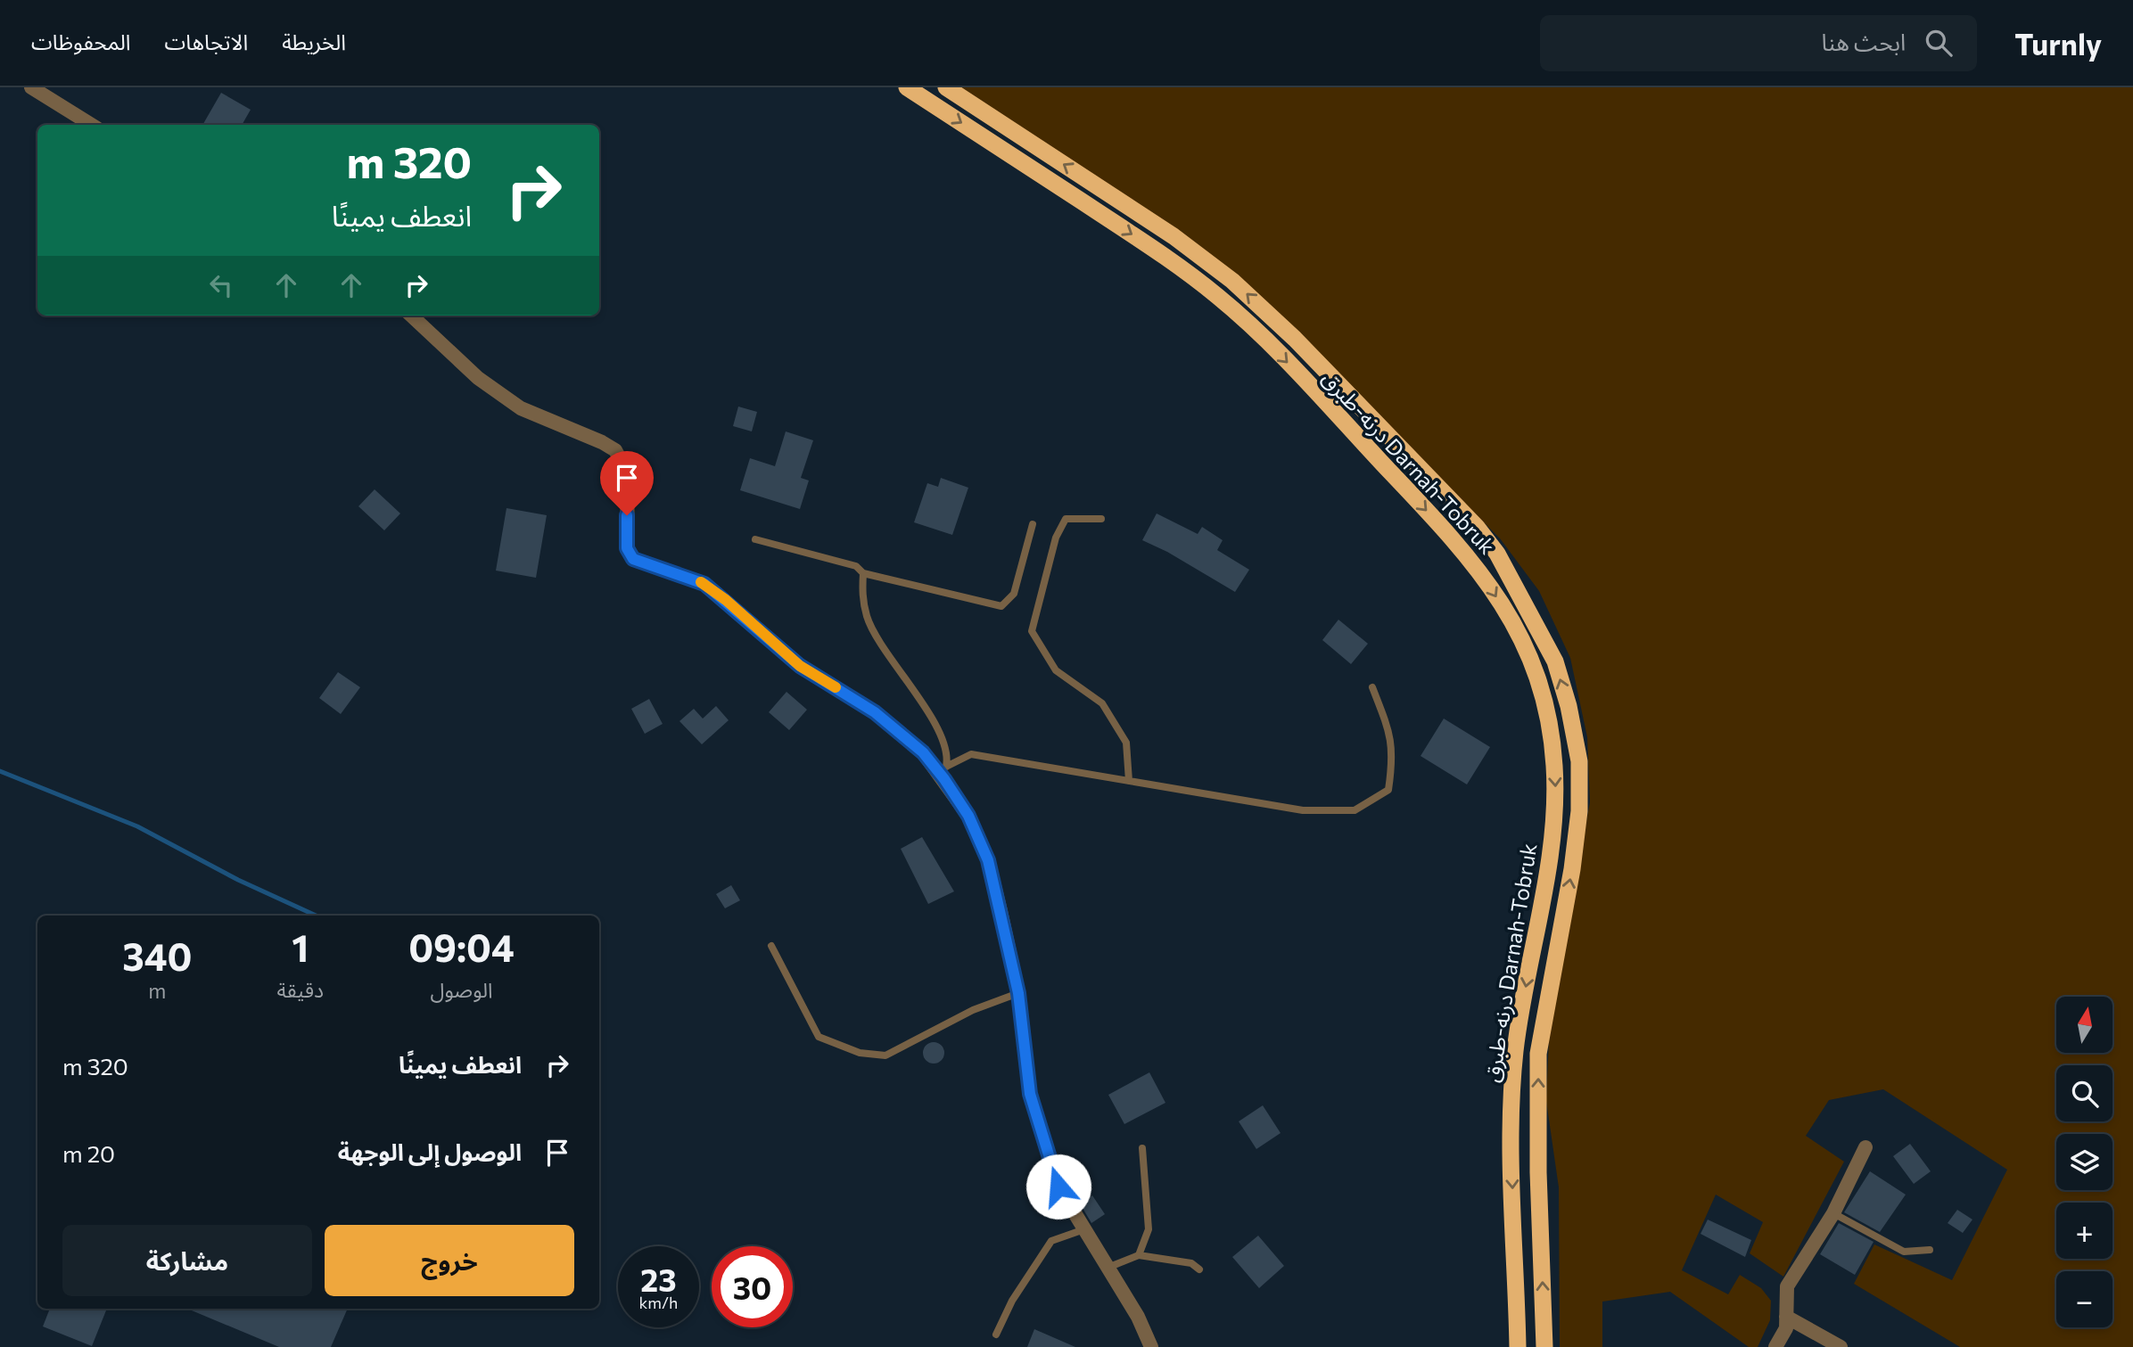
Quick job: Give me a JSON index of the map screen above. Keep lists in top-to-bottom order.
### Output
{
  "streets": {
    "highway": ["درنه-طبرق Darnah-Tobruk"]
  },
  "north": "top",
  "page": {
    "header": "Turnly",
    "search": "ابحث هنا",
    "nav": ["الخريطة", "الاتجاهات", "المحفوظات"],
    "turn": ["320 m", "انعطف يمينًا"],
    "eta": [
      "09:04",
      "الوصول",
      "1",
      "دقيقة",
      "340",
      "m"
    ],
    "map_buttons": ["+", "−"],
    "list": [
      {
        "name": "انعطف يمينًا",
        "value": "320 m"
      },
      {
        "name": "الوصول إلى الوجهة",
        "value": "20 m"
      }
    ],
    "buttons": ["خروج", "مشاركة"],
    "speed": "23 km/h",
    "limit": "30"
  }
}
